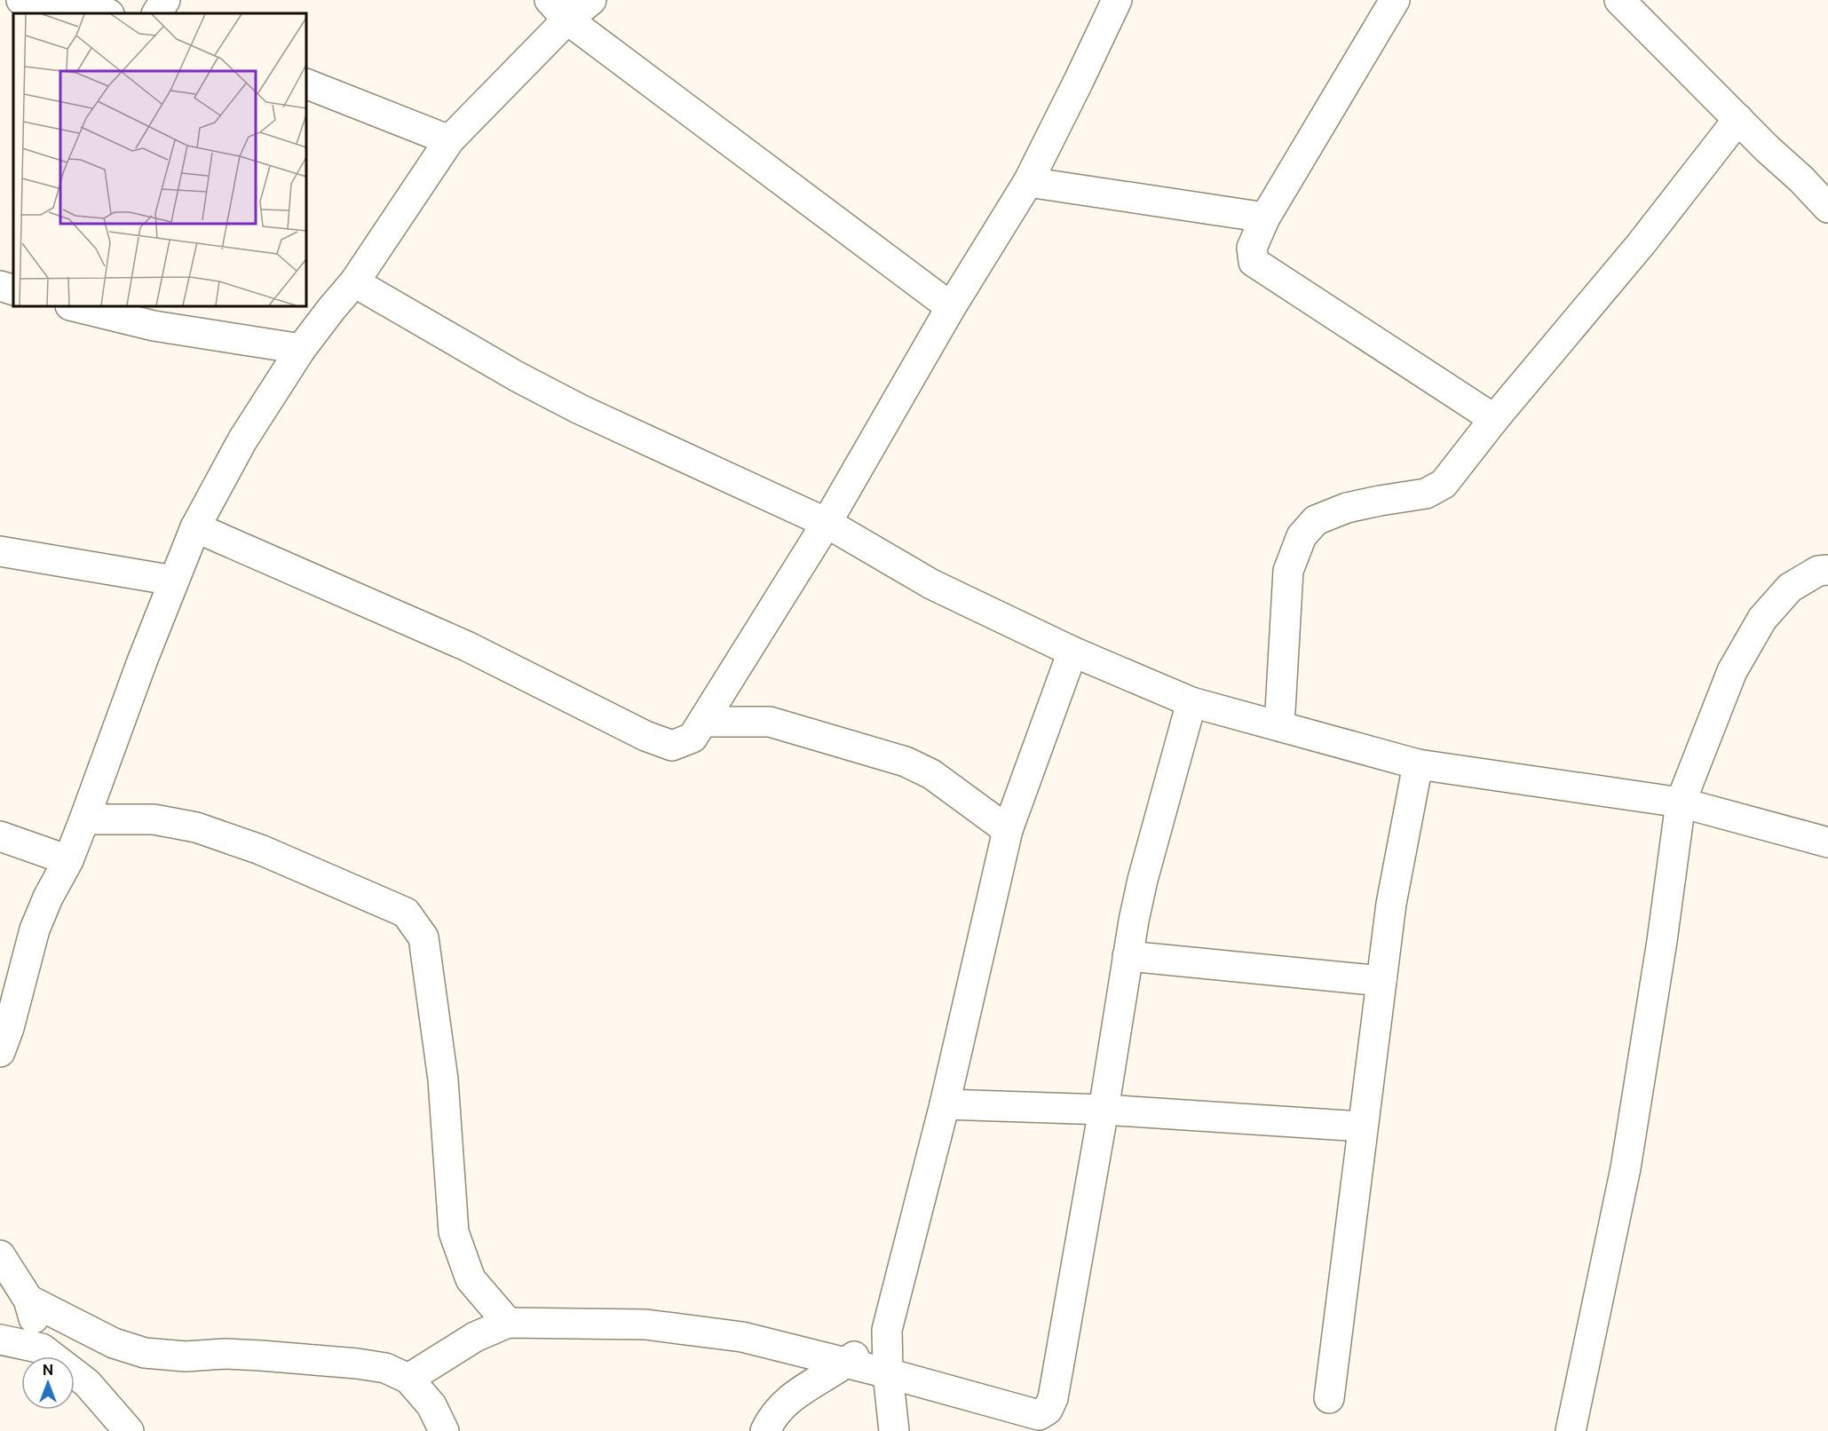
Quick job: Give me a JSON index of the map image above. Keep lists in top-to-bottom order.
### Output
{
  "north": "top"
}
